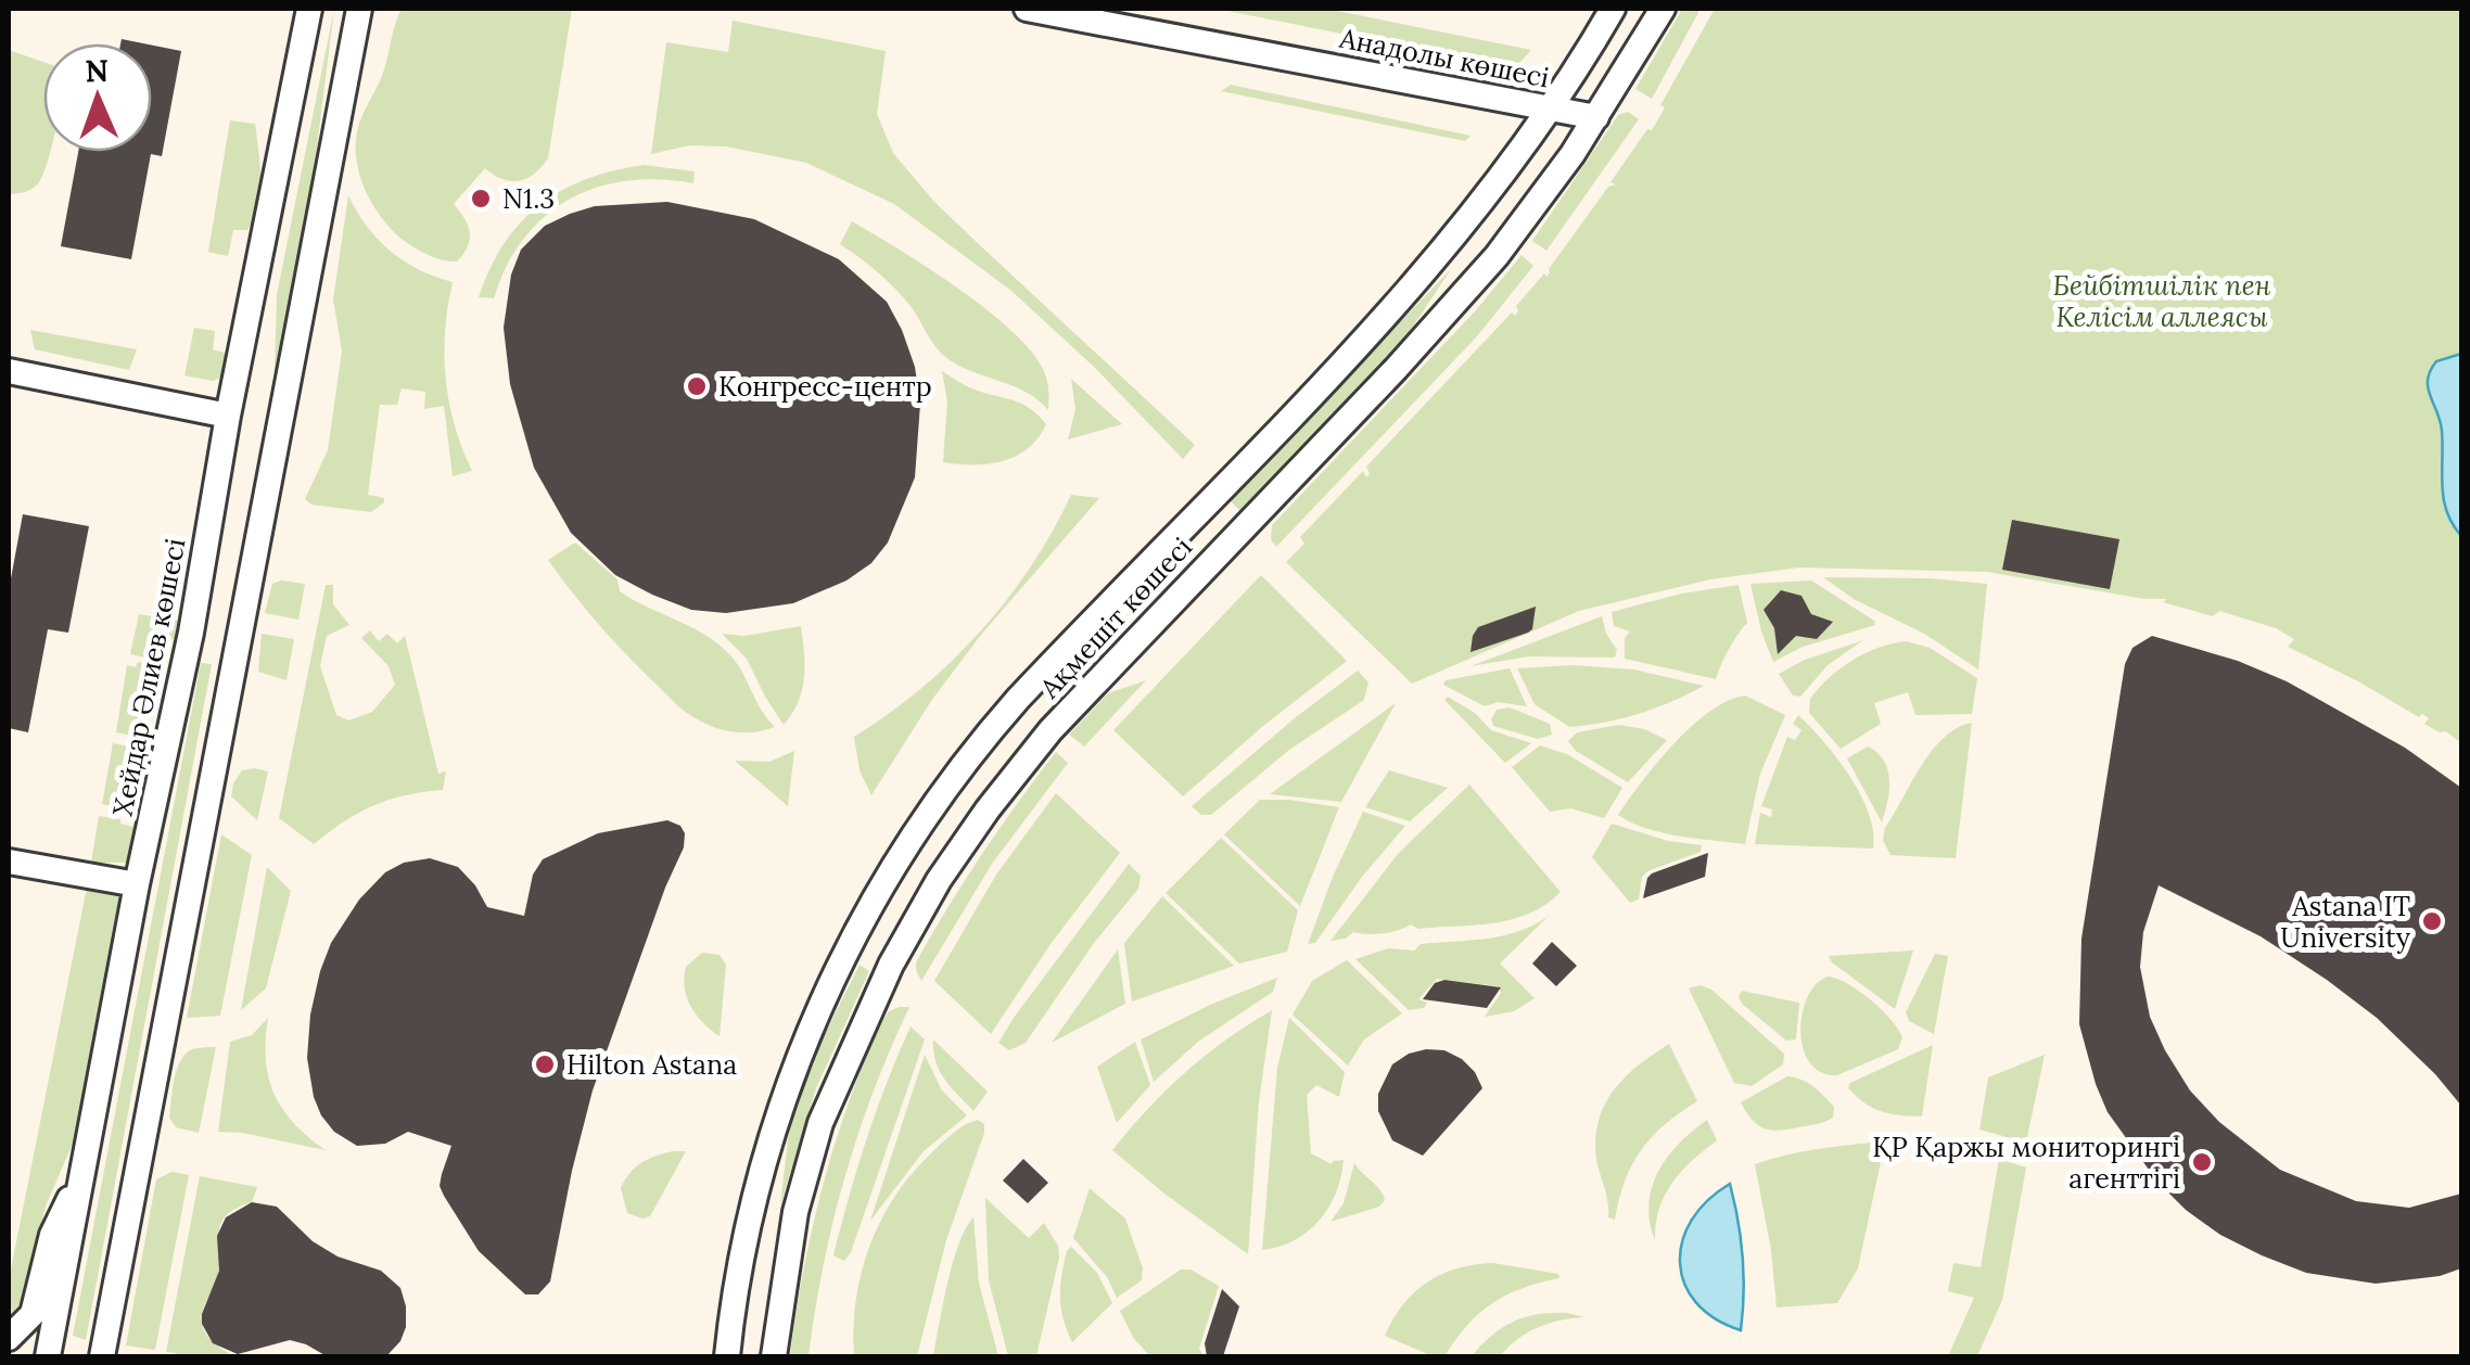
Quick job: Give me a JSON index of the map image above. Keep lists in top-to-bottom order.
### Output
{
  "streets": {
    "street": ["Анадолы көшесі", "Ақмешіт көшесі", "Хейдар Әлиев көшесі"]
  },
  "crossings": [
    ["Анадолы көшесі", "Ақмешіт көшесі"]
  ],
  "parks": ["Бейбітшілік пен Келісім аллеясы"],
  "places": [
    "N1.3",
    "Конгресс-центр",
    "Astana IT University",
    "Hilton Astana",
    "ҚР Қаржы мониторингі агенттігі"
  ],
  "north": "top"
}
